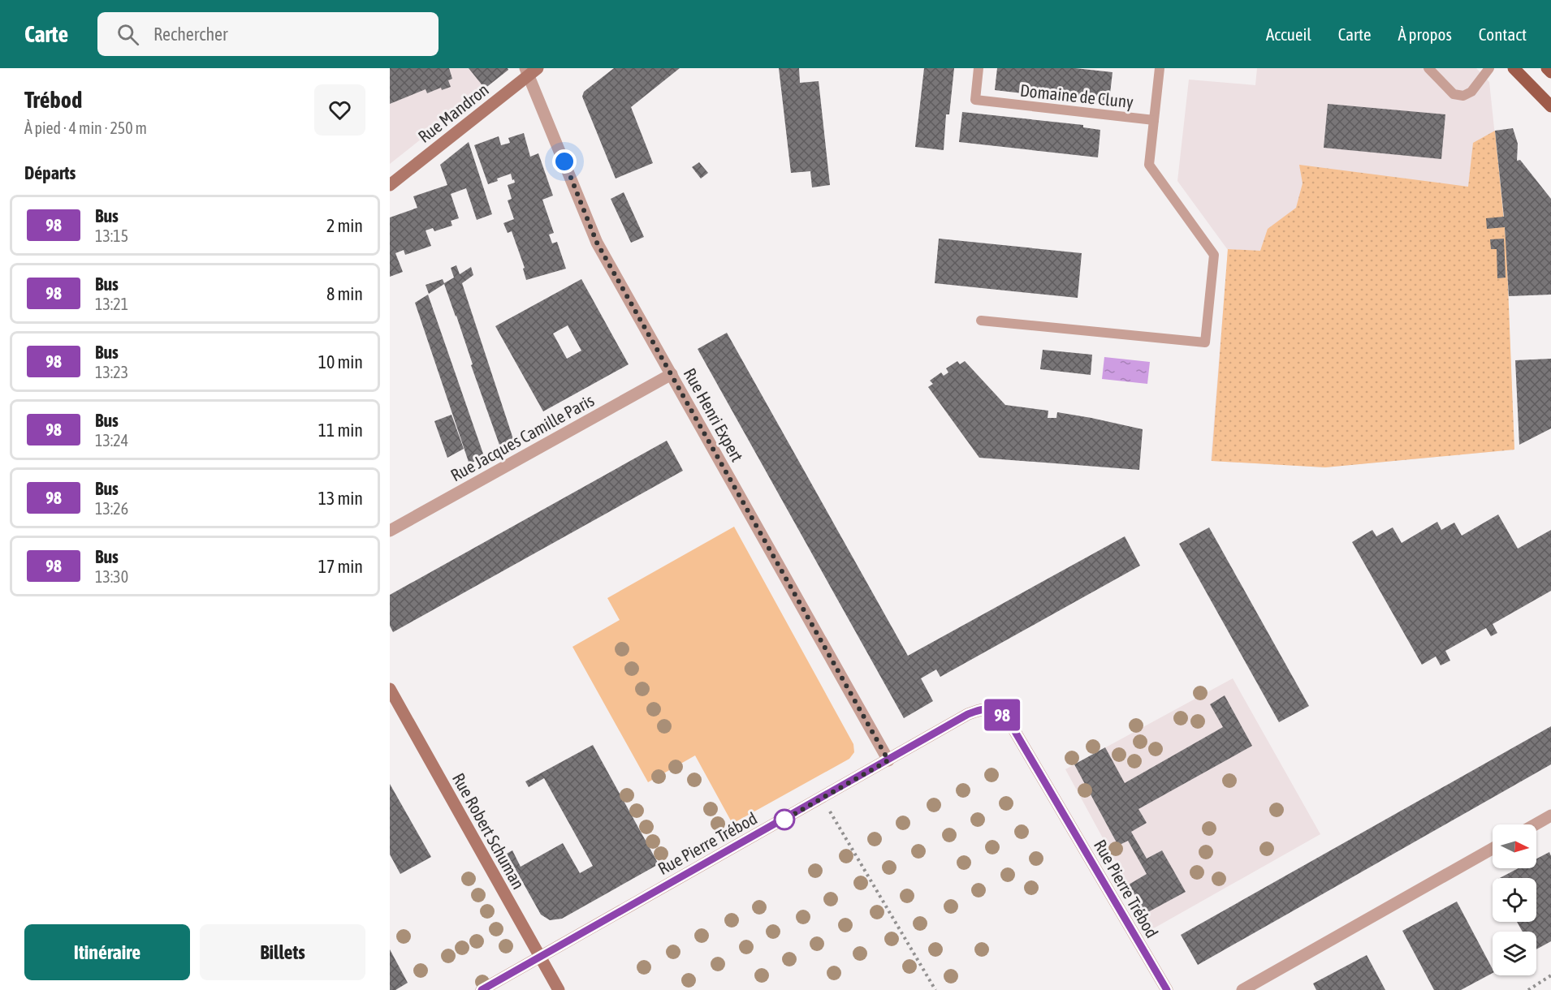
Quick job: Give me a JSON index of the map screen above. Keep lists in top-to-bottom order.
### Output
{
  "streets": {
    "street": [
      "Rue Mandron",
      "Rue Henri Expert",
      "Rue Jacques Camille Paris",
      "Rue Robert Schuman",
      "Rue Pierre Trébod"
    ],
    "lane": ["Domaine de Cluny"]
  },
  "crossings": [
    ["Rue Mandron", "Rue Henri Expert"],
    ["Rue Henri Expert", "Rue Jacques Camille Paris"],
    ["Rue Henri Expert", "Rue Pierre Trébod"],
    ["Rue Robert Schuman", "Rue Pierre Trébod"]
  ],
  "lines": ["bus line 98"],
  "north": "right",
  "page": {
    "header": "Carte",
    "search": "Rechercher",
    "nav": [
      "Accueil",
      "Carte",
      "À propos",
      "Contact"
    ],
    "heading": [
      ["Trébod", "À pied · 4 min · 250 m"],
      "Départs"
    ],
    "on_map": "98",
    "list": [
      {
        "mark": "98",
        "name": "Bus",
        "note": "13:15",
        "value": "2 min"
      },
      {
        "mark": "98",
        "name": "Bus",
        "note": "13:21",
        "value": "8 min"
      },
      {
        "mark": "98",
        "name": "Bus",
        "note": "13:23",
        "value": "10 min"
      },
      {
        "mark": "98",
        "name": "Bus",
        "note": "13:24",
        "value": "11 min"
      },
      {
        "mark": "98",
        "name": "Bus",
        "note": "13:26",
        "value": "13 min"
      },
      {
        "mark": "98",
        "name": "Bus",
        "note": "13:30",
        "value": "17 min"
      }
    ],
    "buttons": ["Itinéraire", "Billets"]
  }
}
